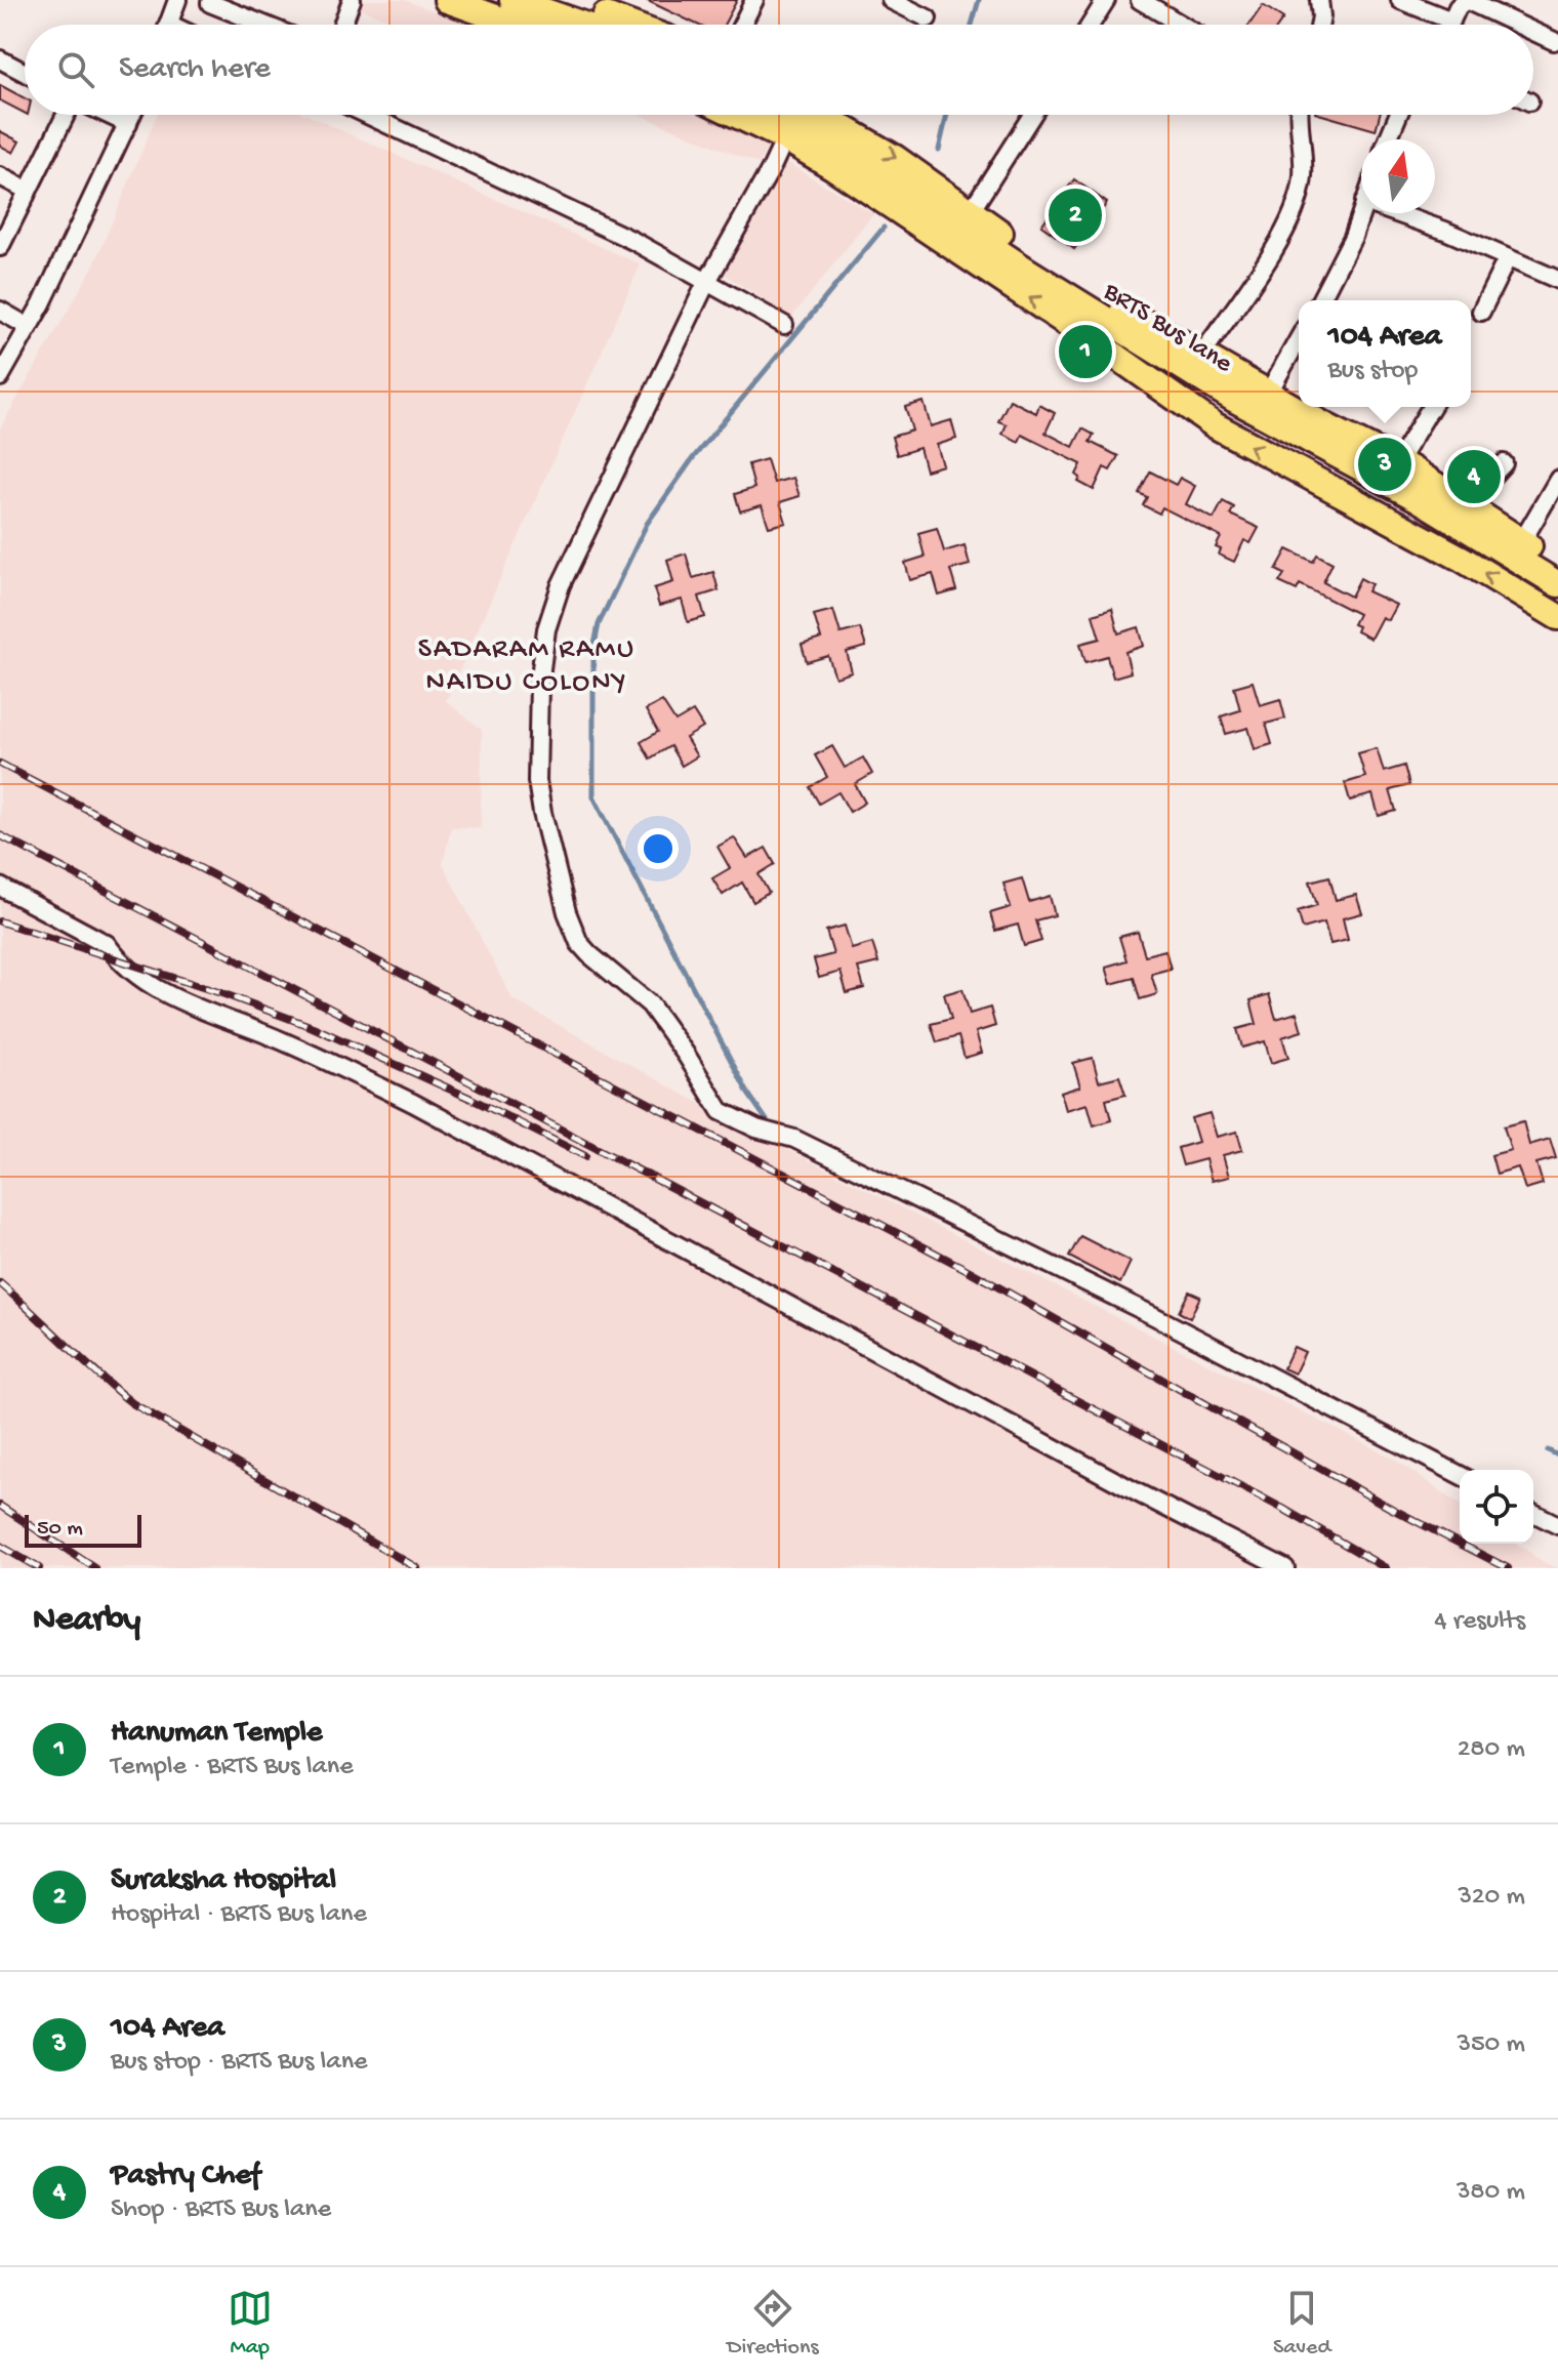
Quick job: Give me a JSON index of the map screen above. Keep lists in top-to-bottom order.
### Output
{
  "streets": {
    "main road": ["BRTS Bus lane"]
  },
  "districts": ["SADARAM RAMU NAIDU COLONY"],
  "scale_bar": "50 m",
  "north": "top",
  "page": {
    "search": "Search here",
    "pins": [
      "2",
      "1",
      "3",
      "4"
    ],
    "popup": ["104 Area", "Bus stop"],
    "scale": "50 m",
    "heading": ["Nearby", "4 results"],
    "list": [
      {
        "mark": "1",
        "name": "Hanuman Temple",
        "note": "Temple · BRTS Bus lane",
        "value": "280 m"
      },
      {
        "mark": "2",
        "name": "Suraksha Hospital",
        "note": "Hospital · BRTS Bus lane",
        "value": "320 m"
      },
      {
        "mark": "3",
        "name": "104 Area",
        "note": "Bus stop · BRTS Bus lane",
        "value": "350 m"
      },
      {
        "mark": "4",
        "name": "Pastry Chef",
        "note": "Shop · BRTS Bus lane",
        "value": "380 m"
      }
    ],
    "nav": ["Map", "Directions", "Saved"]
  }
}
